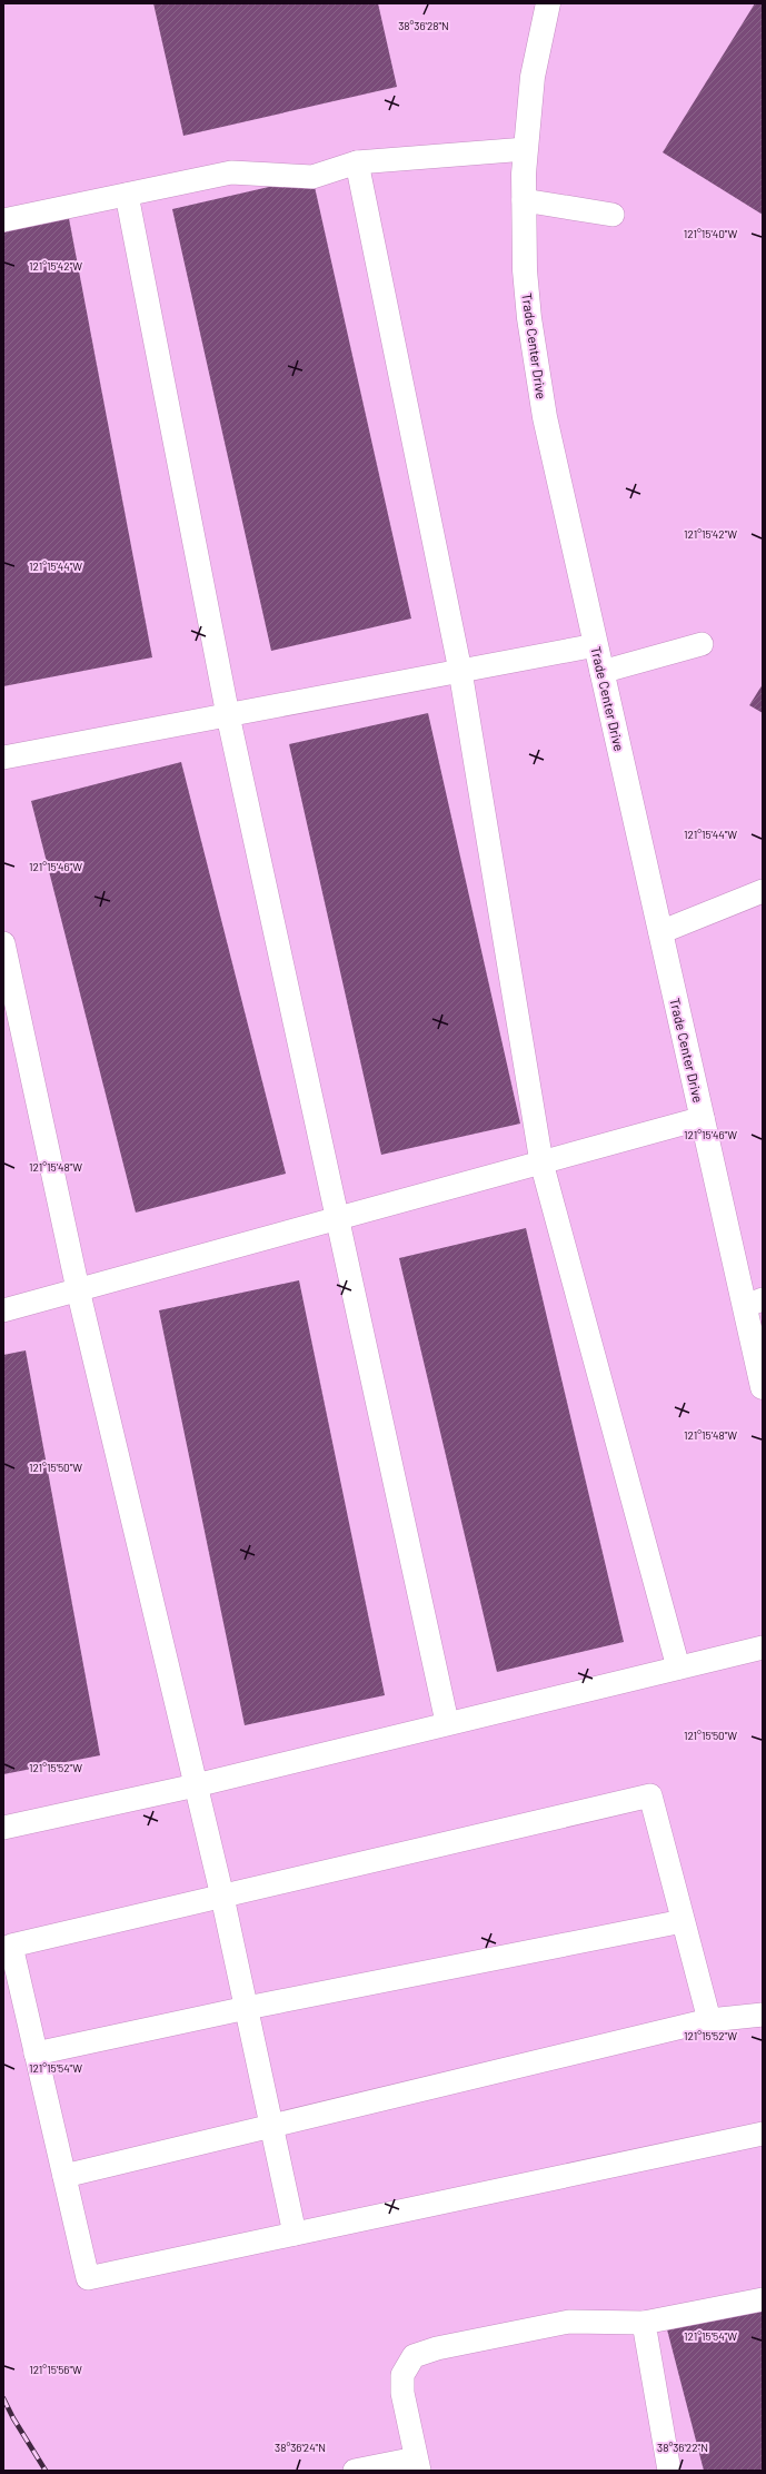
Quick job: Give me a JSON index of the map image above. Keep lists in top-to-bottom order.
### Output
{
  "streets": {
    "street": ["Trade Center Drive"]
  },
  "coordinates": [
    "38°36'28\"N",
    "121°15'40\"W",
    "121°15'42\"W",
    "121°15'44\"W",
    "121°15'46\"W",
    "121°15'48\"W",
    "121°15'50\"W",
    "121°15'52\"W",
    "121°15'54\"W",
    "121°15'56\"W",
    "38°36'24\"N",
    "38°36'22\"N"
  ]
}
